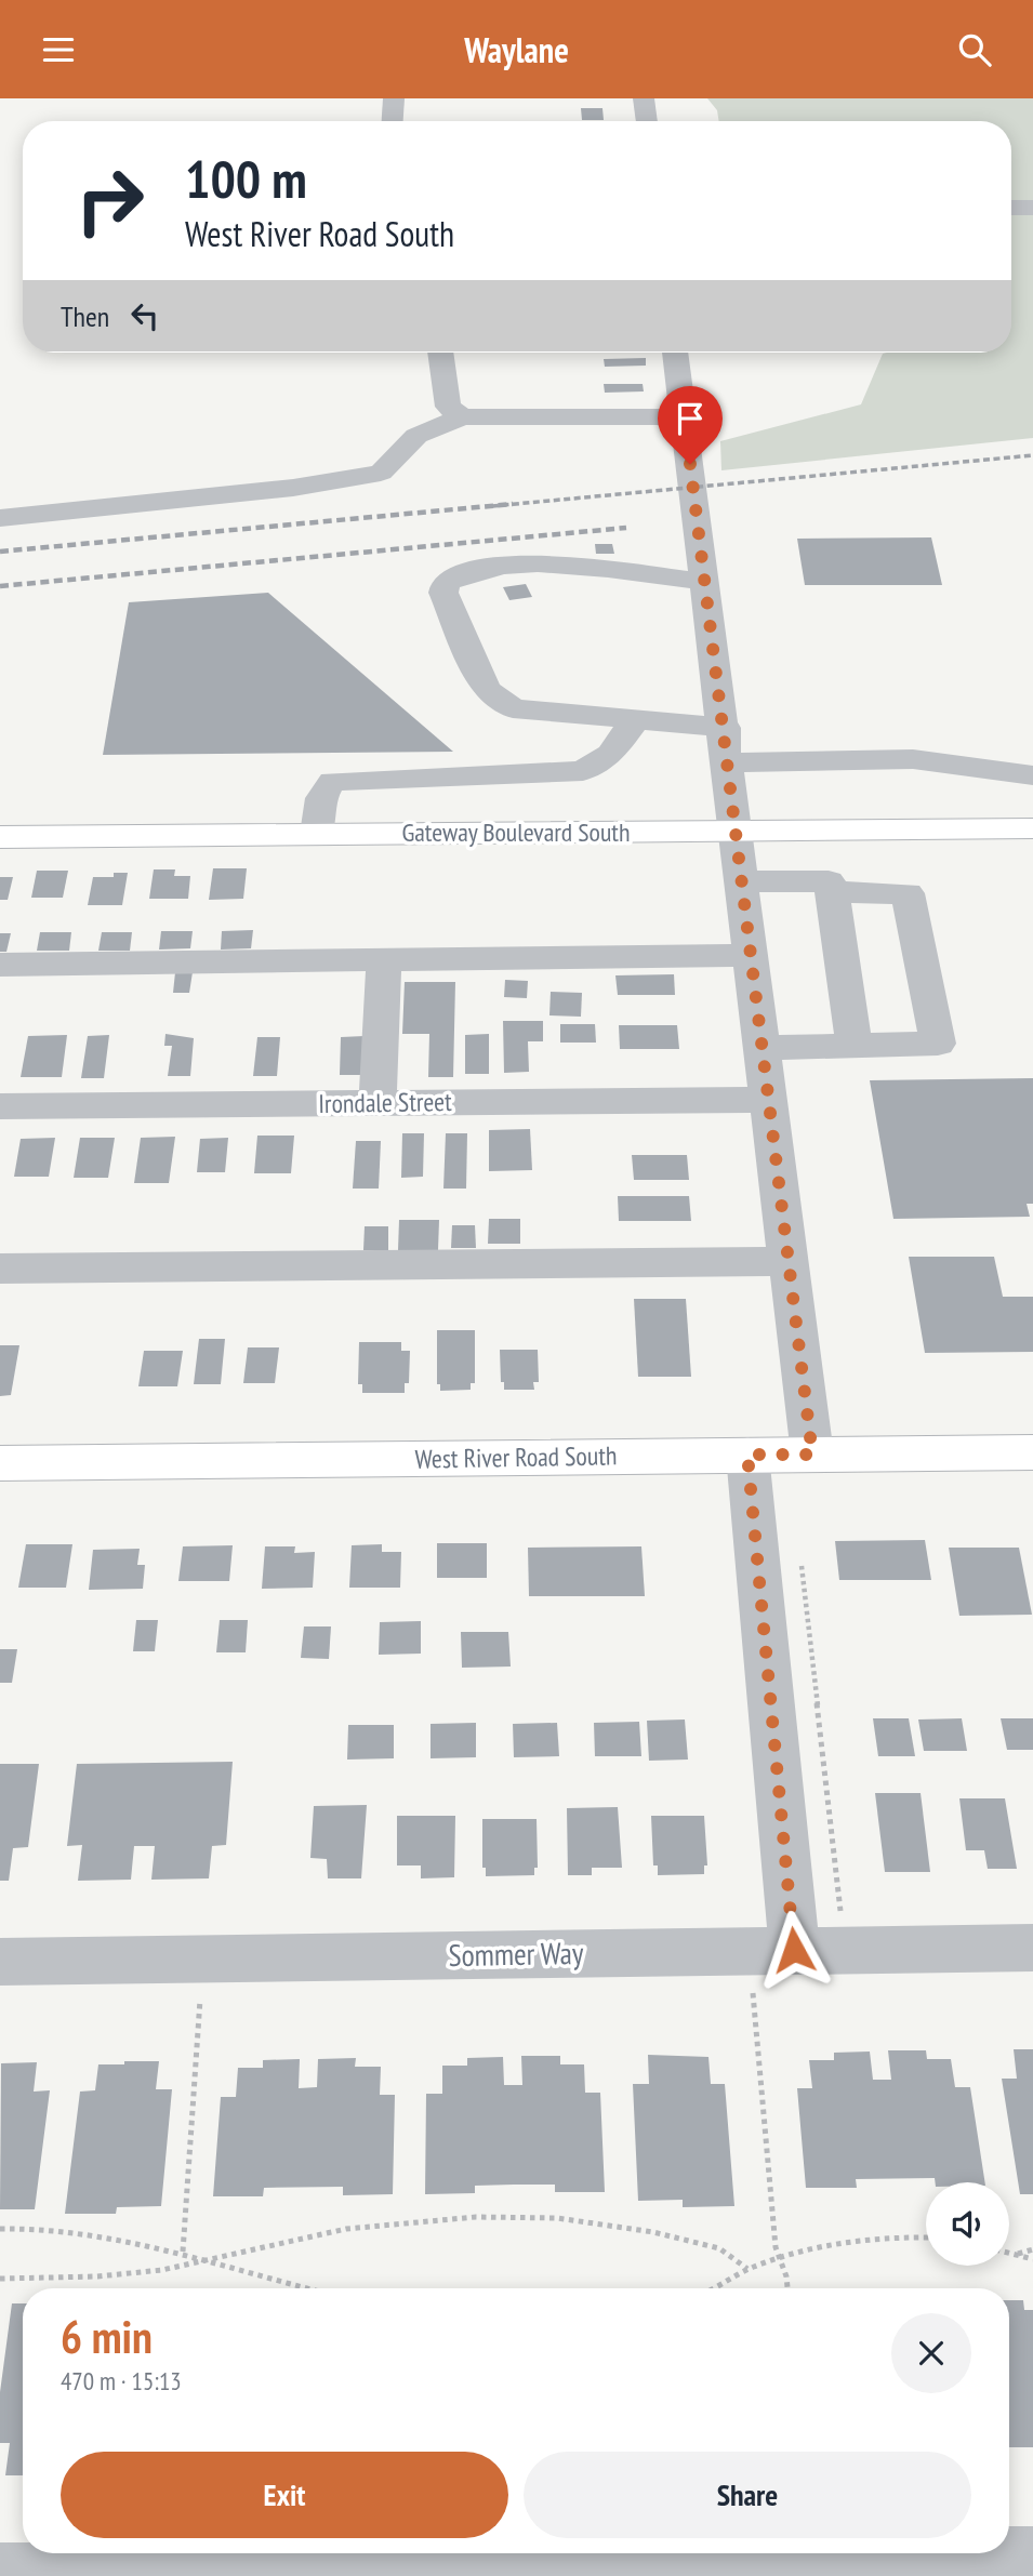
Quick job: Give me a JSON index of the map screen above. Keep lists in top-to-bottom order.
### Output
{
  "streets": {
    "main road": ["Gateway Boulevard South", "West River Road South"],
    "street": ["Irondale Street", "Sommer Way"]
  },
  "page": {
    "header": "Waylane",
    "turn": ["100 m", "West River Road South"],
    "then": "Then",
    "heading": ["6 min", "470 m · 15:13"],
    "buttons": ["Exit", "Share"]
  }
}
